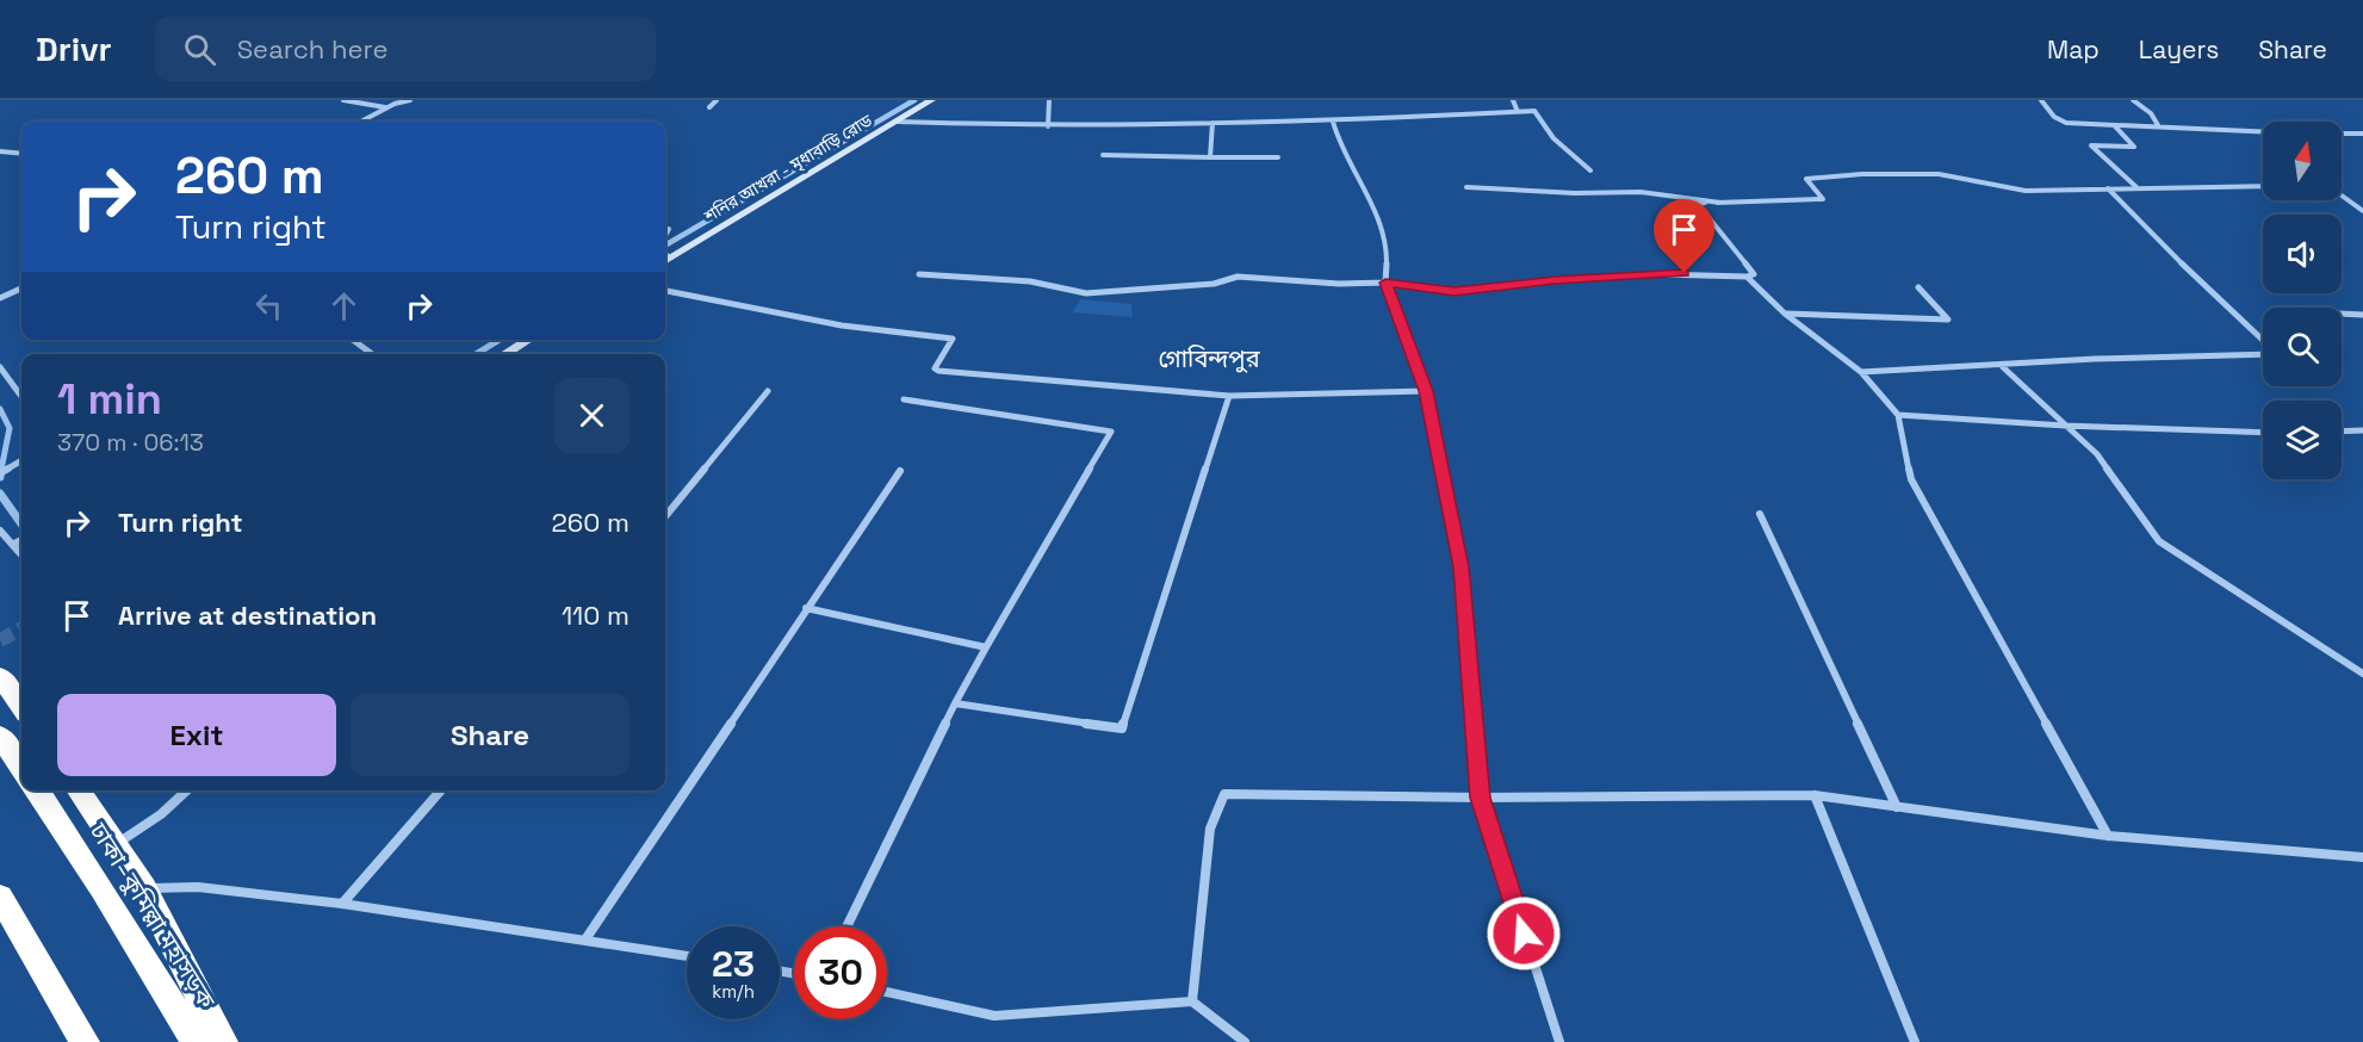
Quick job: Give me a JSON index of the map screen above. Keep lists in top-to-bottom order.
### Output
{
  "streets": {
    "highway": ["ঢাকা–কুমিল্লা মহাসড়ক"],
    "main road": ["শনির আখরা - মৃধাবাড়ি রোড"]
  },
  "districts": ["গোবিন্দপুর"],
  "north": "top",
  "page": {
    "header": "Drivr",
    "search": "Search here",
    "nav": ["Map", "Layers", "Share"],
    "turn": ["260 m", "Turn right"],
    "heading": ["1 min", "370 m · 06:13"],
    "list": [
      {
        "name": "Turn right",
        "value": "260 m"
      },
      {
        "name": "Arrive at destination",
        "value": "110 m"
      }
    ],
    "buttons": ["Exit", "Share"],
    "speed": "23 km/h",
    "limit": "30"
  }
}
